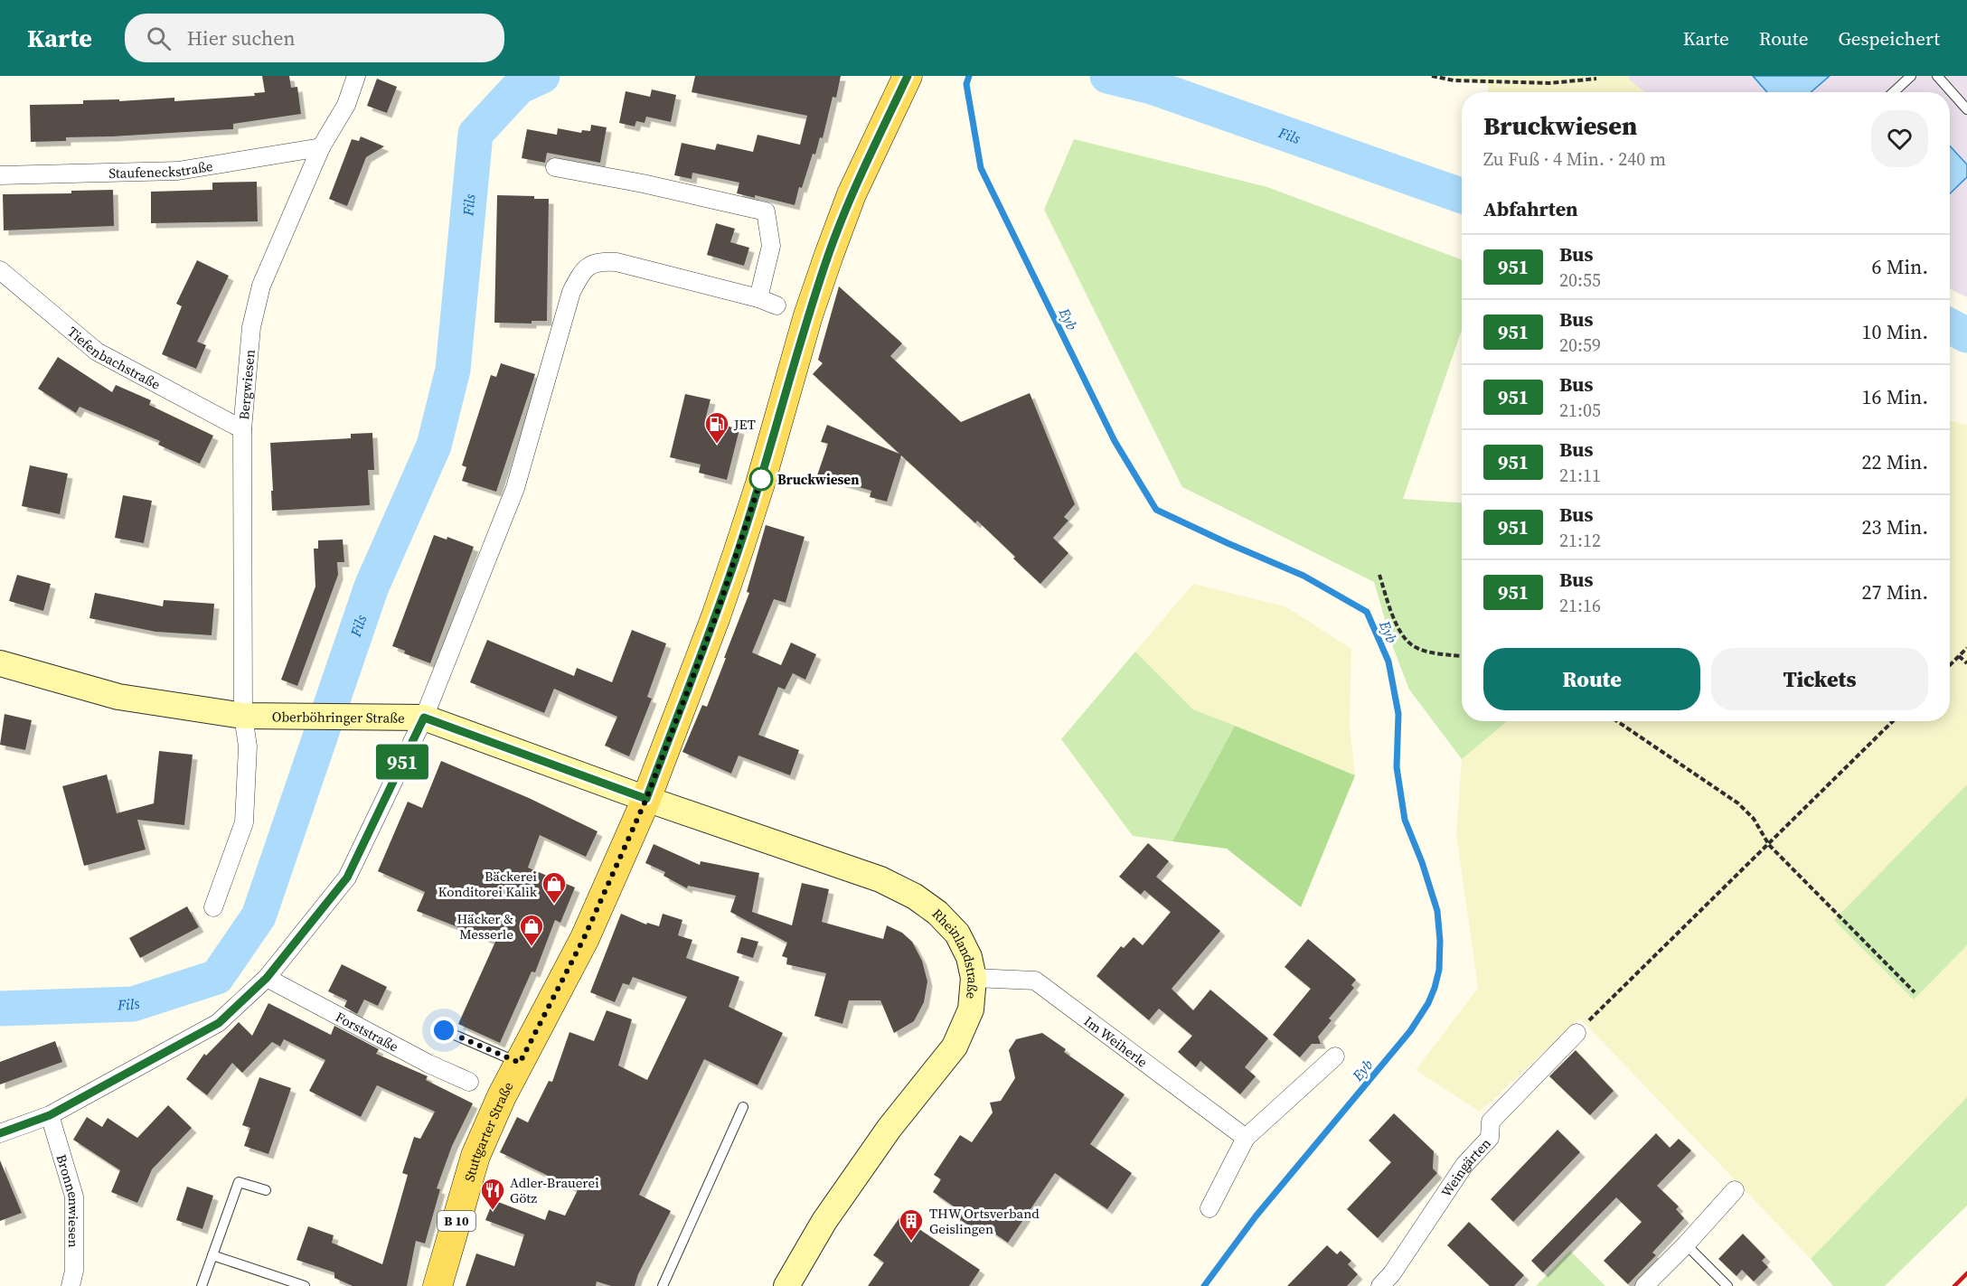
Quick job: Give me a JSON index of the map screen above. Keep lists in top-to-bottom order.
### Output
{
  "streets": {
    "main road": [
      "Oberböhringer Straße",
      "Rheinlandstraße",
      "Stuttgarter Straße",
      "B 10"
    ],
    "street": [
      "Staufeneckstraße",
      "Tiefenbachstraße",
      "Bergwiesen",
      "Forststraße",
      "Im Weiherle",
      "Weingärten",
      "Bronnenwiesen"
    ]
  },
  "crossings": [
    ["Staufeneckstraße", "Bergwiesen"],
    ["Tiefenbachstraße", "Bergwiesen"],
    ["Bergwiesen", "Oberböhringer Straße"],
    ["Oberböhringer Straße", "Rheinlandstraße"],
    ["Oberböhringer Straße", "Stuttgarter Straße"],
    ["Rheinlandstraße", "Im Weiherle"],
    ["Rheinlandstraße", "Stuttgarter Straße"]
  ],
  "water": ["Fils", "Eyb"],
  "places": {
    "fuel station": ["JET"],
    "other": ["Bruckwiesen"],
    "shop": ["Bäckerei Konditorei Kalik", "Häcker & Messerle"],
    "restaurant": ["Adler-Brauerei Götz"],
    "building": ["THW Ortsverband Geislingen"]
  },
  "lines": ["bus line 951"],
  "page": {
    "header": "Karte",
    "search": "Hier suchen",
    "nav": ["Karte", "Route", "Gespeichert"],
    "on_map": "951",
    "heading": [
      ["Bruckwiesen", "Zu Fuß · 4 Min. · 240 m"],
      "Abfahrten"
    ],
    "list": [
      {
        "mark": "951",
        "name": "Bus",
        "note": "20:55",
        "value": "6 Min."
      },
      {
        "mark": "951",
        "name": "Bus",
        "note": "20:59",
        "value": "10 Min."
      },
      {
        "mark": "951",
        "name": "Bus",
        "note": "21:05",
        "value": "16 Min."
      },
      {
        "mark": "951",
        "name": "Bus",
        "note": "21:11",
        "value": "22 Min."
      },
      {
        "mark": "951",
        "name": "Bus",
        "note": "21:12",
        "value": "23 Min."
      },
      {
        "mark": "951",
        "name": "Bus",
        "note": "21:16",
        "value": "27 Min."
      }
    ],
    "buttons": ["Route", "Tickets"]
  }
}
